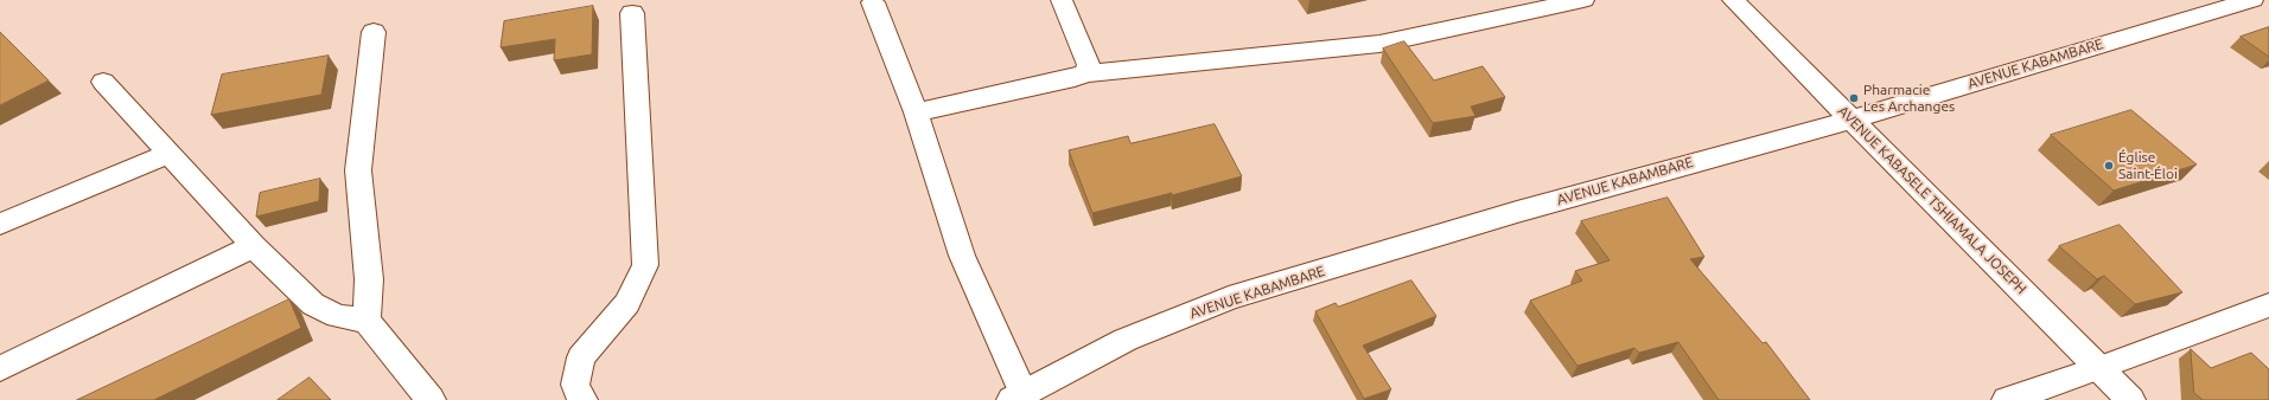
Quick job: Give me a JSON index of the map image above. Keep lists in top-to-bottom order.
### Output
{
  "streets": {
    "street": ["AVENUE KABAMBARE", "AVENUE KABASELE TSHIAMALA JOSEPH"]
  },
  "crossings": [
    ["AVENUE KABAMBARE", "AVENUE KABASELE TSHIAMALA JOSEPH"]
  ],
  "places": ["Pharmacie Les Archanges", "Église Saint-Éloi"]
}
